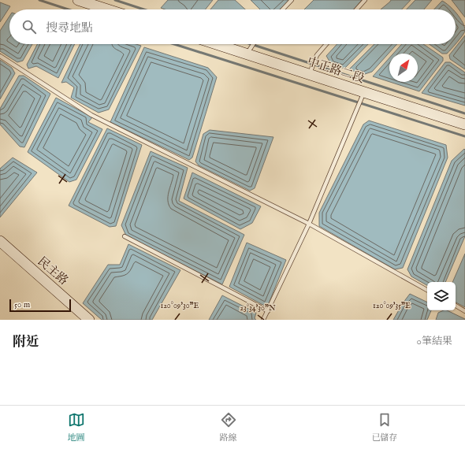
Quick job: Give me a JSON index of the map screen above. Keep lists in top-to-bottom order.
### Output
{
  "streets": {
    "main road": ["中正路二段", "民主路"]
  },
  "scale_bar": "50 m",
  "north": "top right",
  "page": {
    "search": "搜尋地點",
    "scale": "50 m",
    "heading": ["附近", "0筆結果"],
    "nav": ["地圖", "路線", "已儲存"]
  },
  "coordinates": ["120°09'30\"E", "120°09'35\"E", "23°34'30\"N"]
}
